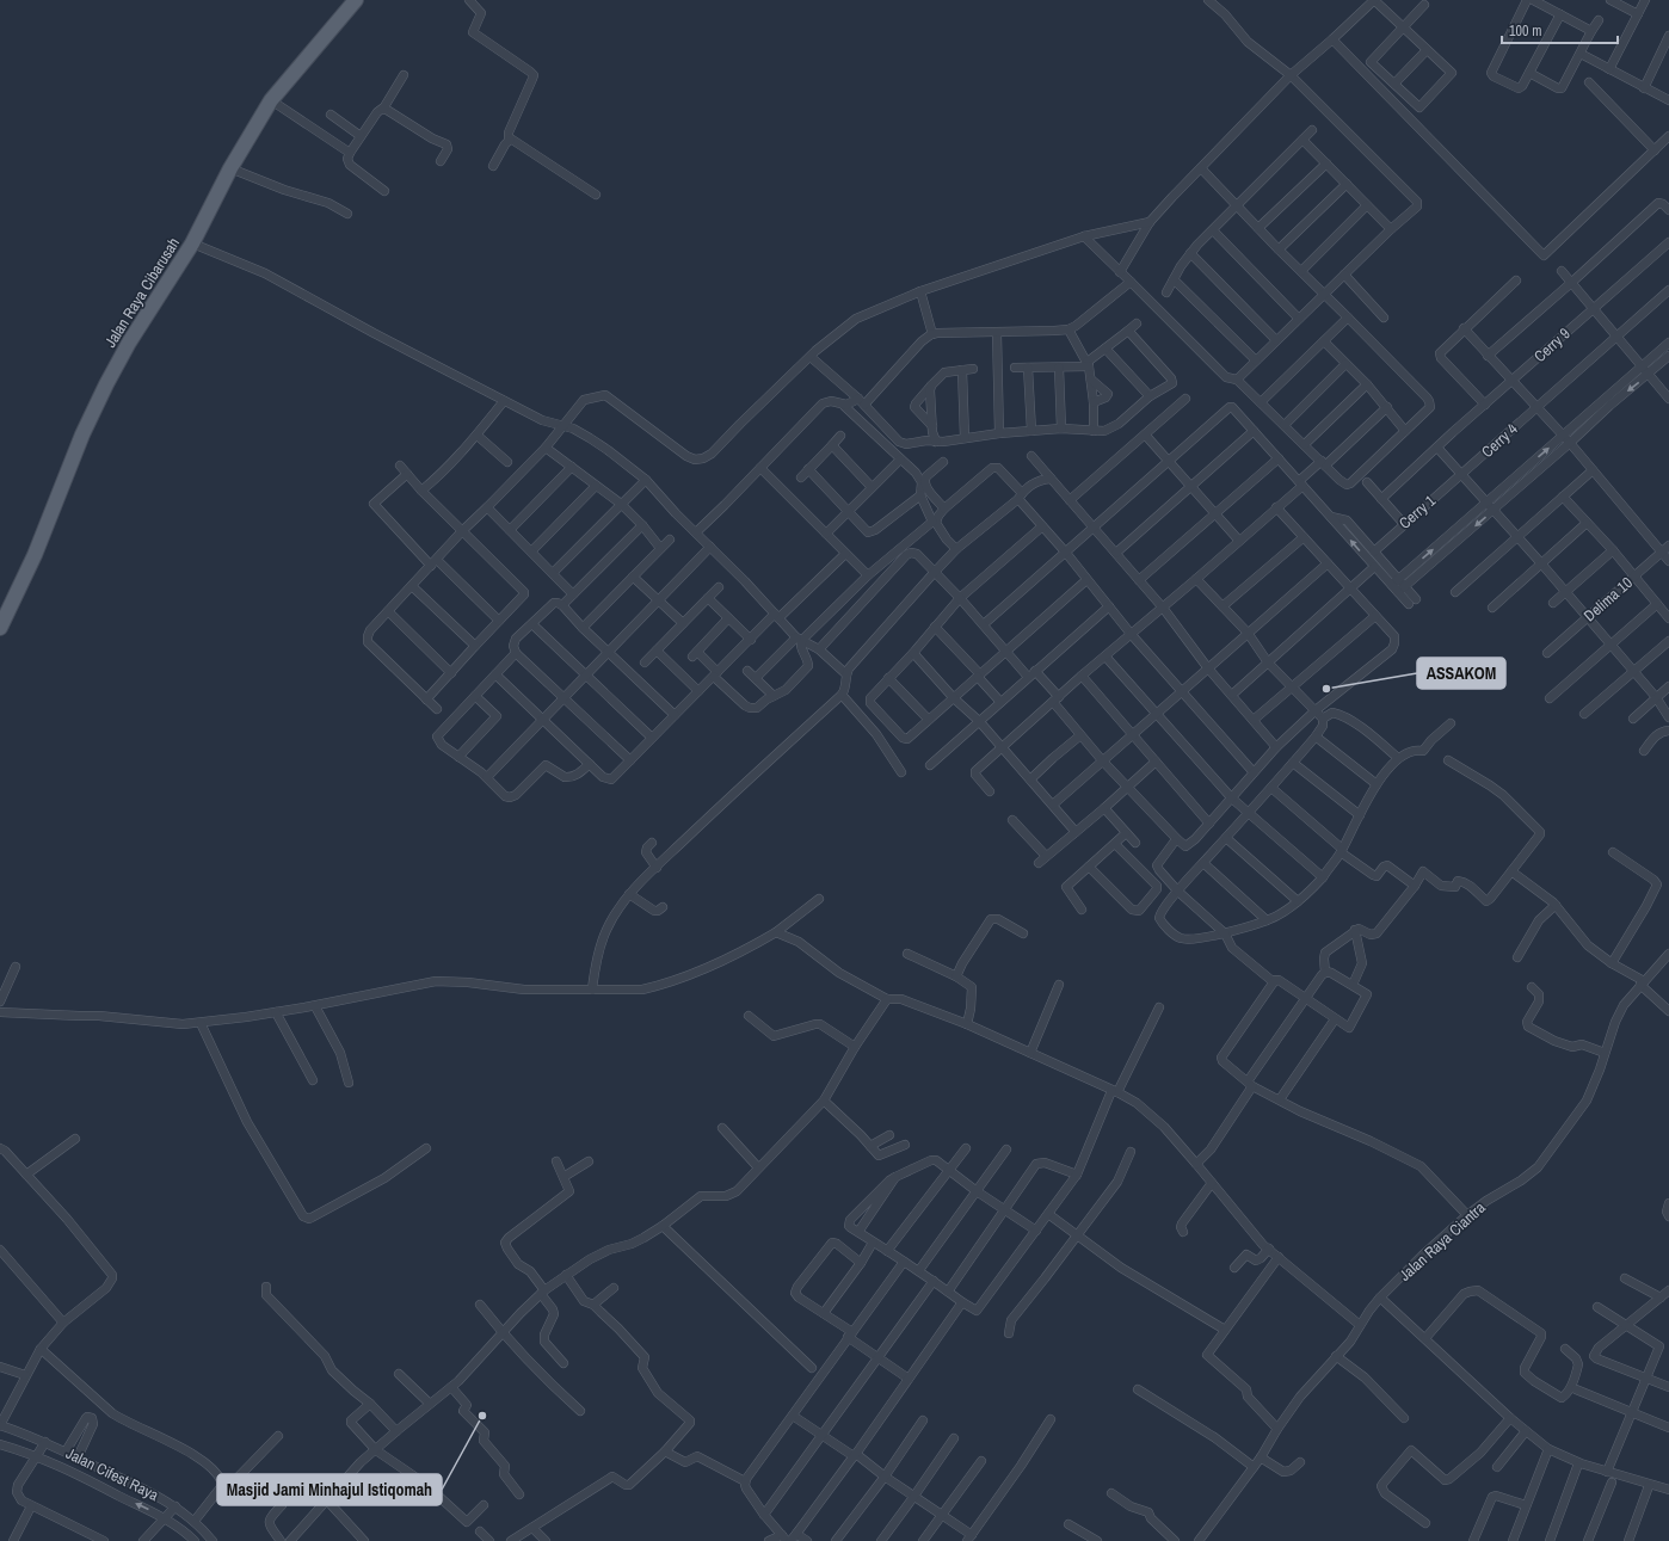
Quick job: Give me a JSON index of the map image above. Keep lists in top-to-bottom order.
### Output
{
  "streets": {
    "main road": ["Jalan Raya Cibarusah"],
    "street": [
      "Cerry 9",
      "Cerry 4",
      "Cerry 1",
      "Delima 10",
      "Jalan Raya Ciantra",
      "Jalan Cifest Raya"
    ]
  },
  "crossings": [
    ["Cerry 4", "Cerry 1"]
  ],
  "places": ["ASSAKOM", "Masjid Jami Minhajul Istiqomah"],
  "scale_bar": "100 m"
}
